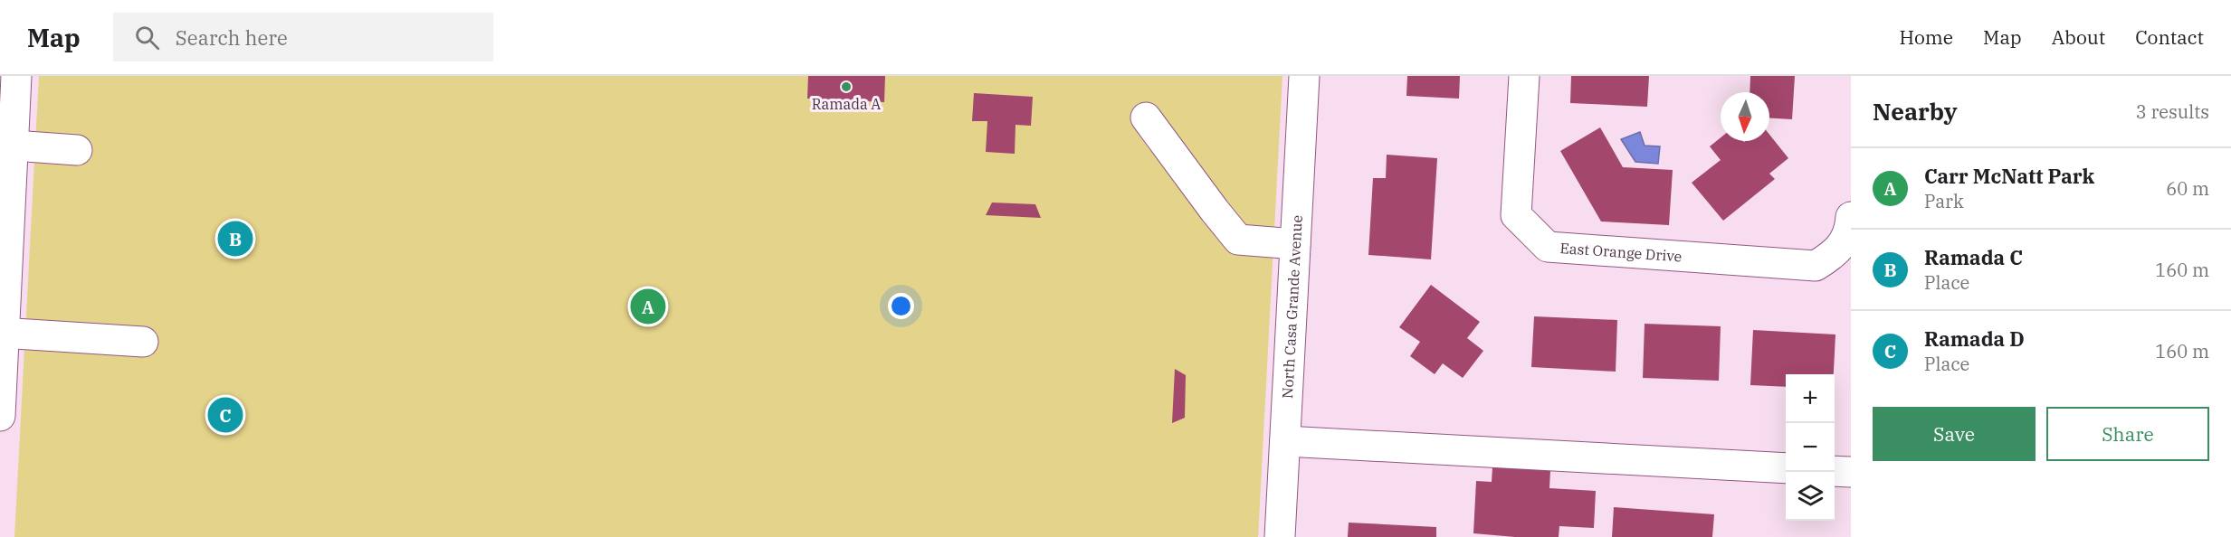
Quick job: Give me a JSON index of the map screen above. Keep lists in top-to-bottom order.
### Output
{
  "streets": {
    "street": ["East Orange Drive", "North Casa Grande Avenue"]
  },
  "places": ["Ramada A"],
  "north": "bottom",
  "page": {
    "header": "Map",
    "search": "Search here",
    "nav": [
      "Home",
      "Map",
      "About",
      "Contact"
    ],
    "heading": ["Nearby", "3 results"],
    "list": [
      {
        "mark": "A",
        "name": "Carr McNatt Park",
        "note": "Park",
        "value": "60 m"
      },
      {
        "mark": "B",
        "name": "Ramada C",
        "note": "Place",
        "value": "160 m"
      },
      {
        "mark": "C",
        "name": "Ramada D",
        "note": "Place",
        "value": "160 m"
      }
    ],
    "pins": ["B", "A", "C"],
    "map_buttons": ["+", "−"],
    "buttons": ["Save", "Share"]
  }
}
